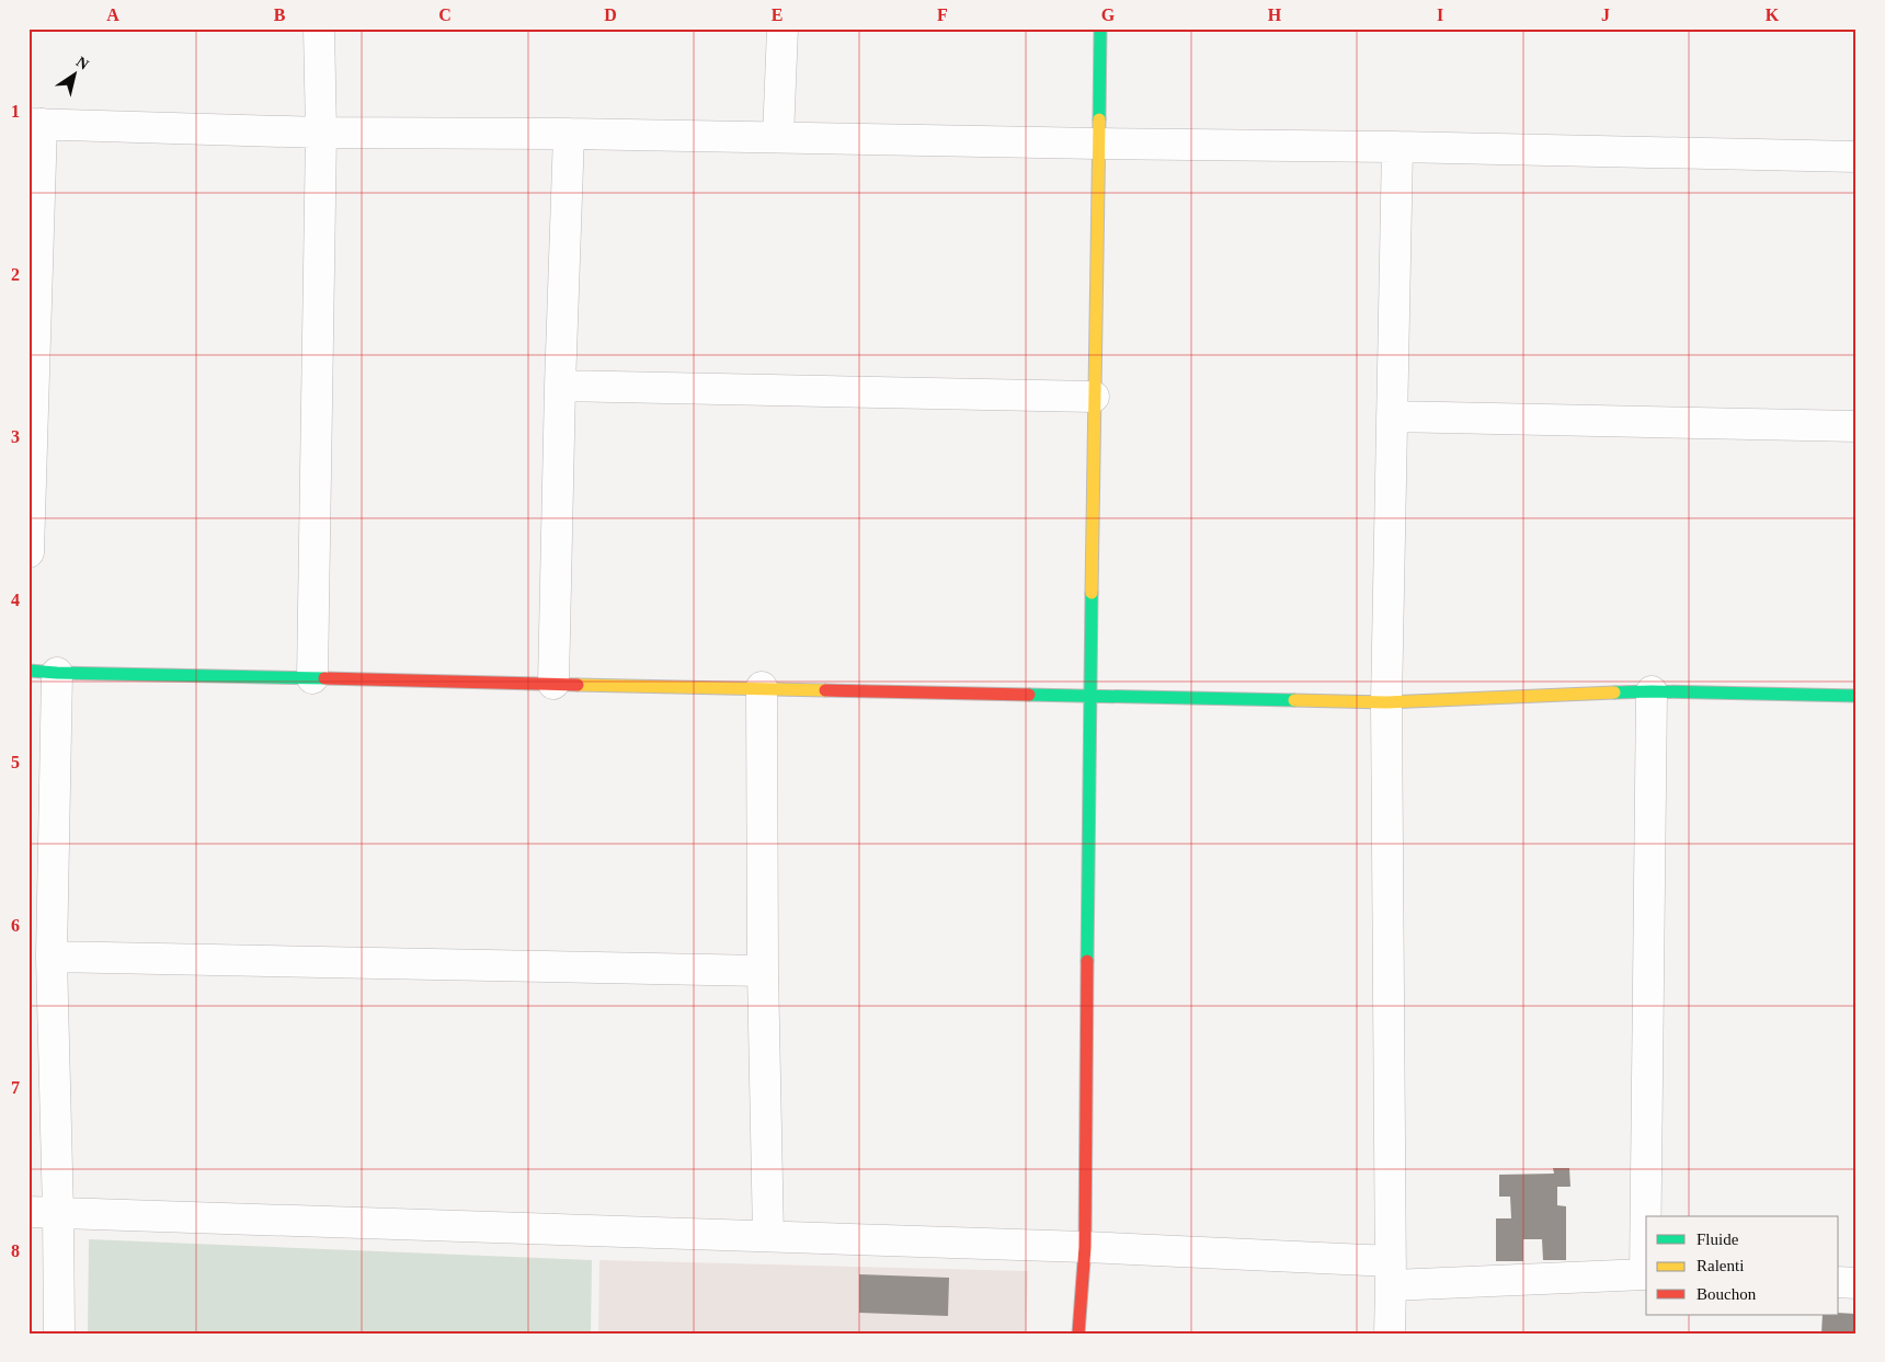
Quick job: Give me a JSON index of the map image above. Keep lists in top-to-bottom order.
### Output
{
  "legend": ["Fluide", "Ralenti", "Bouchon"],
  "north": "top right",
  "grid": {
    "columns": [
      "A",
      "B",
      "C",
      "D",
      "E",
      "F",
      "G",
      "H",
      "I",
      "J",
      "K"
    ],
    "rows": [
      "1",
      "2",
      "3",
      "4",
      "5",
      "6",
      "7",
      "8"
    ]
  }
}
